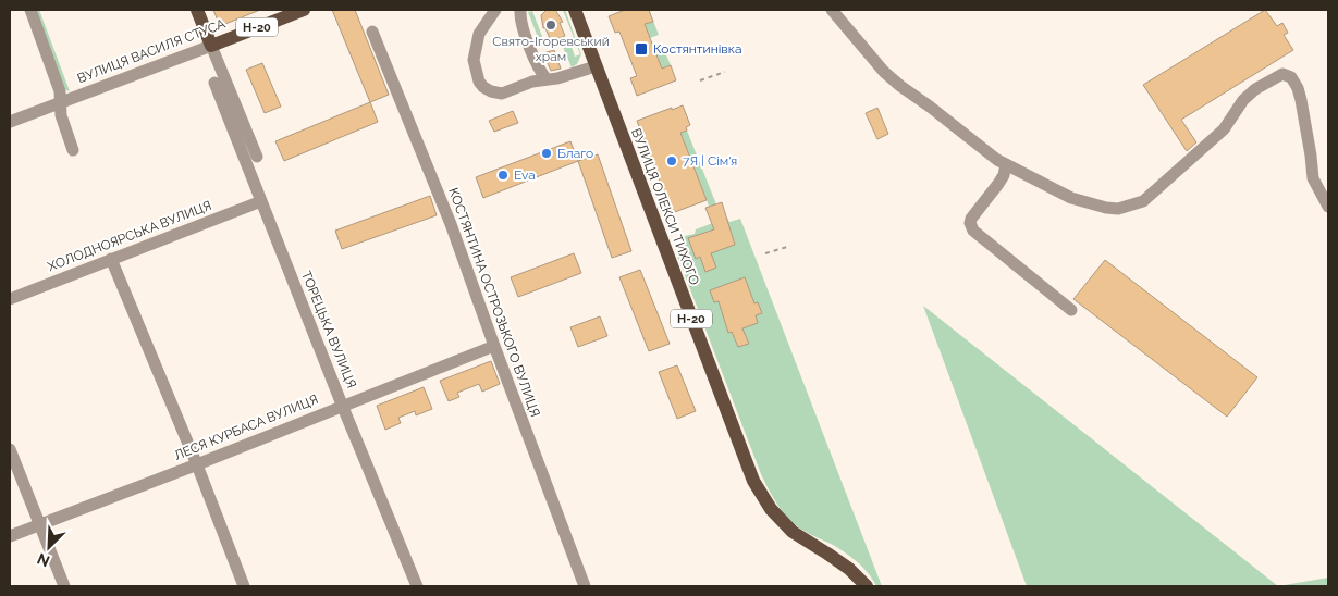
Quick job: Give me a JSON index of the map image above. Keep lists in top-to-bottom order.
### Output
{
  "streets": {
    "main road": ["Н-20", "ВУЛИЦЯ ВАСИЛЯ СТУСА", "ВУЛИЦЯ ОЛЕКСИ ТИХОГО"],
    "street": [
      "ХОЛОДНОЯРСЬКА ВУЛИЦЯ",
      "КОСТЯНТИНА ОСТРОЗЬКОГО ВУЛИЦЯ",
      "ТОРЕЦЬКА ВУЛИЦЯ",
      "ЛЕСЯ КУРБАСА ВУЛИЦЯ"
    ]
  },
  "crossings": [
    ["ХОЛОДНОЯРСЬКА ВУЛИЦЯ", "ТОРЕЦЬКА ВУЛИЦЯ"],
    ["КОСТЯНТИНА ОСТРОЗЬКОГО ВУЛИЦЯ", "ЛЕСЯ КУРБАСА ВУЛИЦЯ"],
    ["ТОРЕЦЬКА ВУЛИЦЯ", "ЛЕСЯ КУРБАСА ВУЛИЦЯ"]
  ],
  "places": {
    "other": [
      "Свято-Ігоревський храм",
      "Благо",
      "7Я | Сім'я",
      "Eva"
    ],
    "transit": ["Костянтинівка"]
  },
  "north": "bottom left"
}
